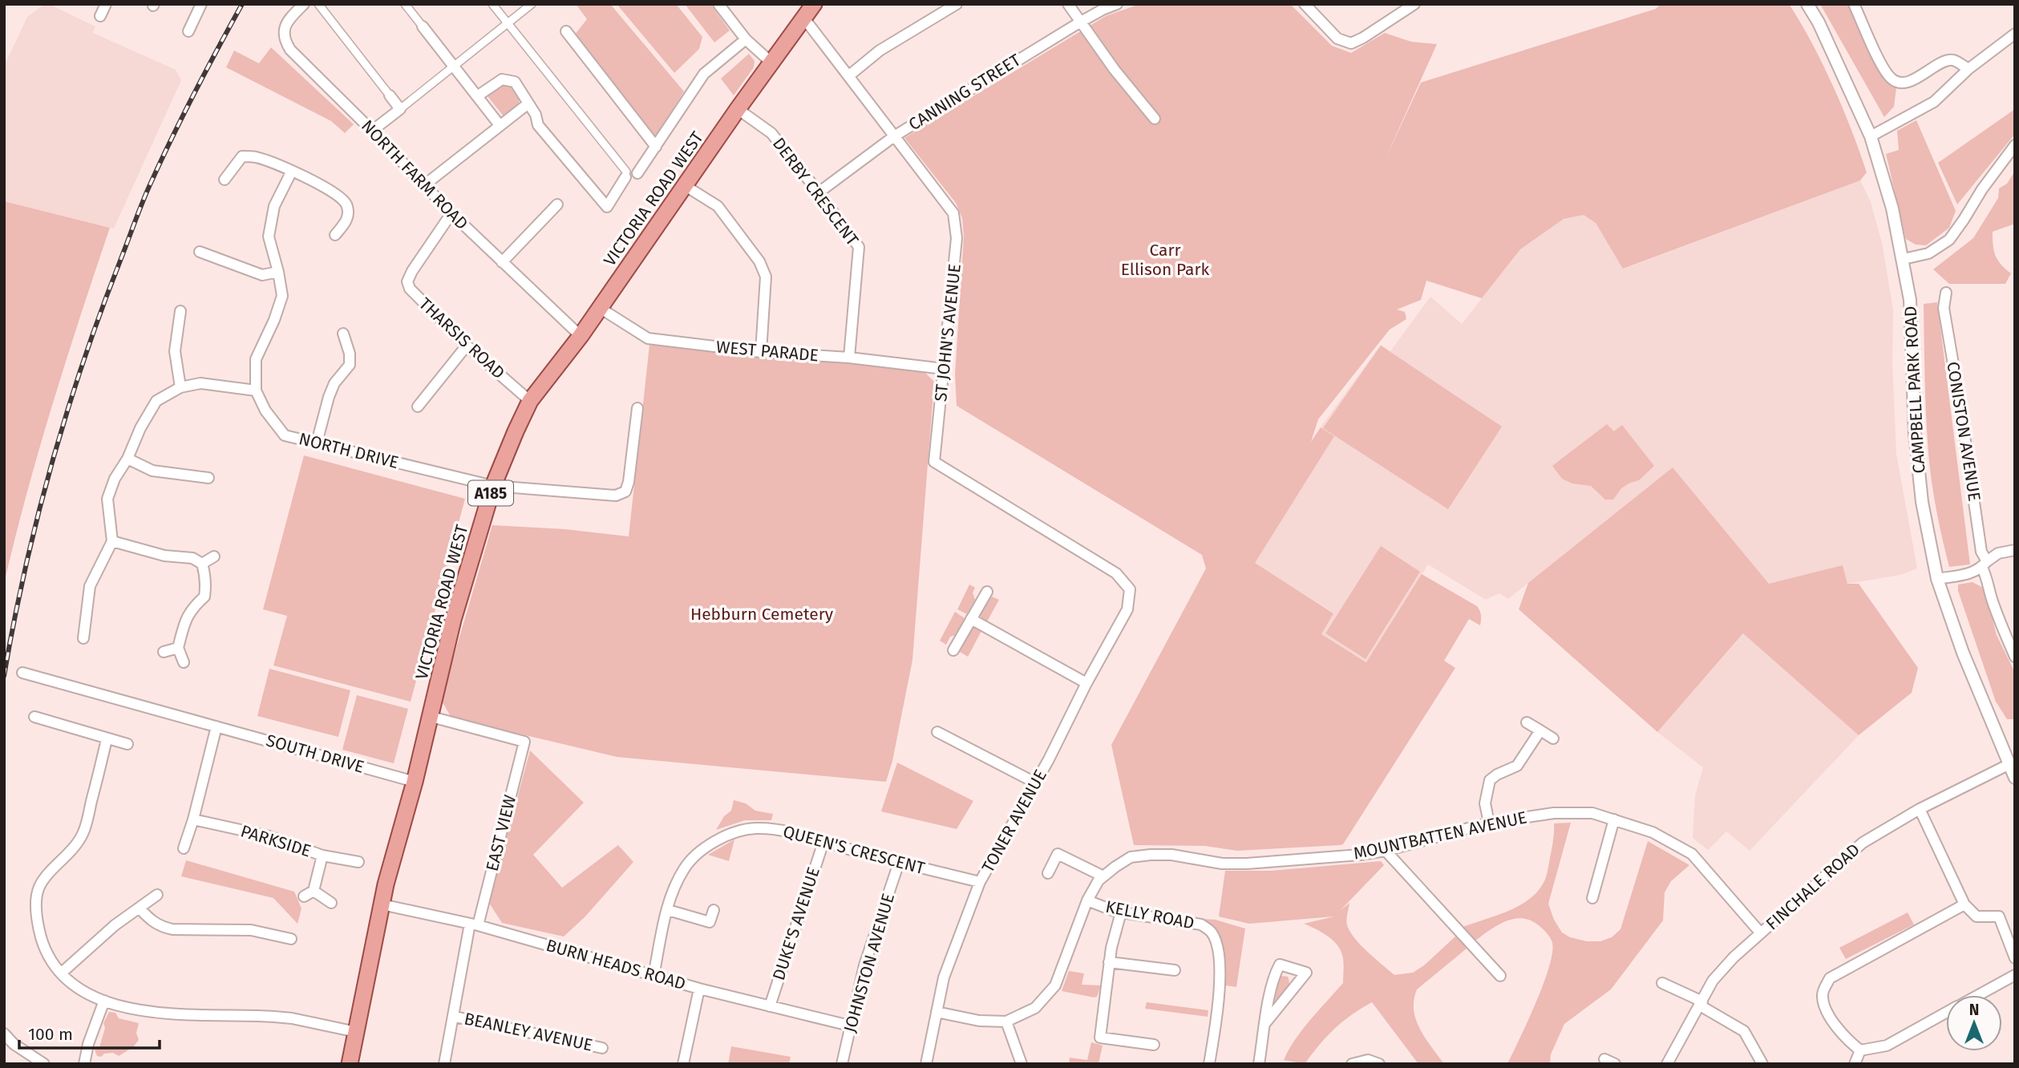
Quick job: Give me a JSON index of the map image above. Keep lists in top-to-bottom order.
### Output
{
  "streets": {
    "main road": ["VICTORIA ROAD WEST", "A185"],
    "street": [
      "CANNING STREET",
      "NORTH FARM ROAD",
      "DERBY CRESCENT",
      "ST JOHN'S AVENUE",
      "THARSIS ROAD",
      "WEST PARADE",
      "CAMPBELL PARK ROAD",
      "CONISTON AVENUE",
      "NORTH DRIVE",
      "SOUTH DRIVE",
      "TONER AVENUE",
      "EAST VIEW",
      "MOUNTBATTEN AVENUE",
      "PARKSIDE",
      "QUEEN'S CRESCENT",
      "FINCHALE ROAD",
      "KELLY ROAD",
      "DUKE'S AVENUE",
      "JOHNSTON AVENUE",
      "BURN HEADS ROAD",
      "BEANLEY AVENUE"
    ]
  },
  "crossings": [
    ["CANNING STREET", "DERBY CRESCENT"],
    ["CANNING STREET", "ST JOHN'S AVENUE"],
    ["NORTH FARM ROAD", "VICTORIA ROAD WEST"],
    ["NORTH FARM ROAD", "THARSIS ROAD"],
    ["DERBY CRESCENT", "VICTORIA ROAD WEST"],
    ["DERBY CRESCENT", "WEST PARADE"],
    ["VICTORIA ROAD WEST", "ST JOHN'S AVENUE"],
    ["VICTORIA ROAD WEST", "THARSIS ROAD"],
    ["VICTORIA ROAD WEST", "WEST PARADE"],
    ["VICTORIA ROAD WEST", "NORTH DRIVE"],
    ["VICTORIA ROAD WEST", "SOUTH DRIVE"],
    ["VICTORIA ROAD WEST", "EAST VIEW"],
    ["VICTORIA ROAD WEST", "BURN HEADS ROAD"],
    ["ST JOHN'S AVENUE", "WEST PARADE"],
    ["ST JOHN'S AVENUE", "TONER AVENUE"],
    ["CAMPBELL PARK ROAD", "FINCHALE ROAD"],
    ["TONER AVENUE", "MOUNTBATTEN AVENUE"],
    ["TONER AVENUE", "QUEEN'S CRESCENT"],
    ["EAST VIEW", "BURN HEADS ROAD"],
    ["EAST VIEW", "BEANLEY AVENUE"],
    ["MOUNTBATTEN AVENUE", "FINCHALE ROAD"],
    ["MOUNTBATTEN AVENUE", "KELLY ROAD"],
    ["QUEEN'S CRESCENT", "DUKE'S AVENUE"],
    ["QUEEN'S CRESCENT", "JOHNSTON AVENUE"],
    ["QUEEN'S CRESCENT", "BURN HEADS ROAD"],
    ["DUKE'S AVENUE", "BURN HEADS ROAD"],
    ["JOHNSTON AVENUE", "BURN HEADS ROAD"]
  ],
  "parks": ["Carr Ellison Park", "Hebburn Cemetery"],
  "scale_bar": "100 m",
  "north": "top"
}
